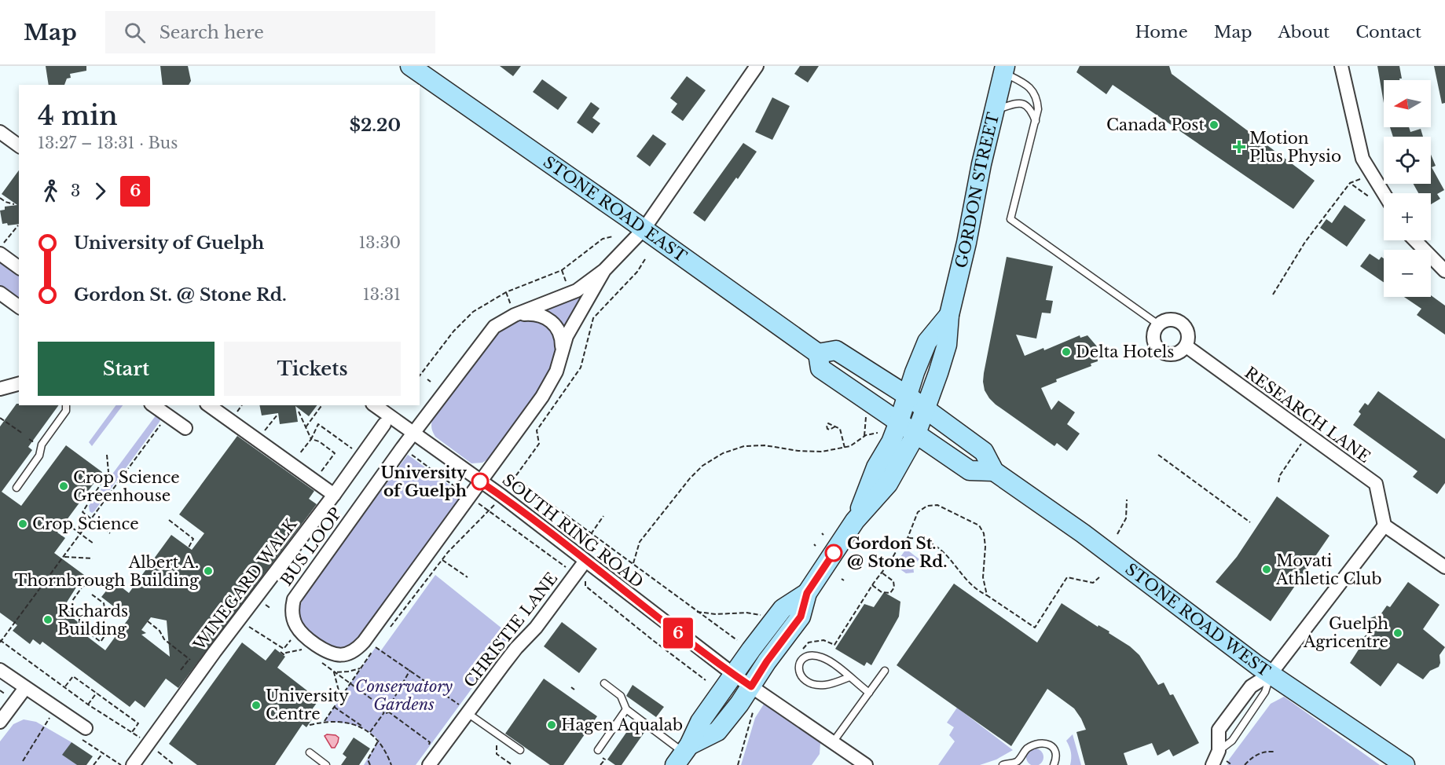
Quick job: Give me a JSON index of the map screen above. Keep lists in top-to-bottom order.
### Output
{
  "streets": {
    "main road": ["GORDON STREET", "STONE ROAD EAST", "STONE ROAD WEST"],
    "street": [
      "RESEARCH LANE",
      "SOUTH RING ROAD",
      "BUS LOOP",
      "WINEGARD WALK",
      "CHRISTIE LANE"
    ]
  },
  "crossings": [
    ["GORDON STREET", "STONE ROAD EAST"],
    ["GORDON STREET", "SOUTH RING ROAD"],
    ["GORDON STREET", "STONE ROAD WEST"],
    ["STONE ROAD EAST", "BUS LOOP"],
    ["SOUTH RING ROAD", "BUS LOOP"],
    ["SOUTH RING ROAD", "CHRISTIE LANE"]
  ],
  "parks": ["Conservatory Gardens"],
  "places": {
    "other": [
      "Canada Post",
      "Delta Hotels",
      "University of Guelph",
      "Crop Science Greenhouse",
      "Crop Science",
      "Gordon St. @ Stone Rd.",
      "Movati Athletic Club",
      "Albert A. Thornbrough Building",
      "Richards Building",
      "Guelph Agricentre",
      "University Centre",
      "Hagen Aqualab"
    ],
    "health": ["Motion Plus Physio"]
  },
  "lines": ["bus line 6"],
  "north": "left",
  "page": {
    "header": "Map",
    "search": "Search here",
    "nav": [
      "Home",
      "Map",
      "About",
      "Contact"
    ],
    "on_map": "6",
    "map_buttons": ["+", "−"],
    "heading": ["4 min", "13:27 – 13:31 · Bus", "$2.20"],
    "legs": ["3", "6"],
    "list": [
      {
        "name": "University of Guelph",
        "value": "13:30"
      },
      {
        "name": "Gordon St. @ Stone Rd.",
        "value": "13:31"
      }
    ],
    "buttons": ["Start", "Tickets"]
  }
}
